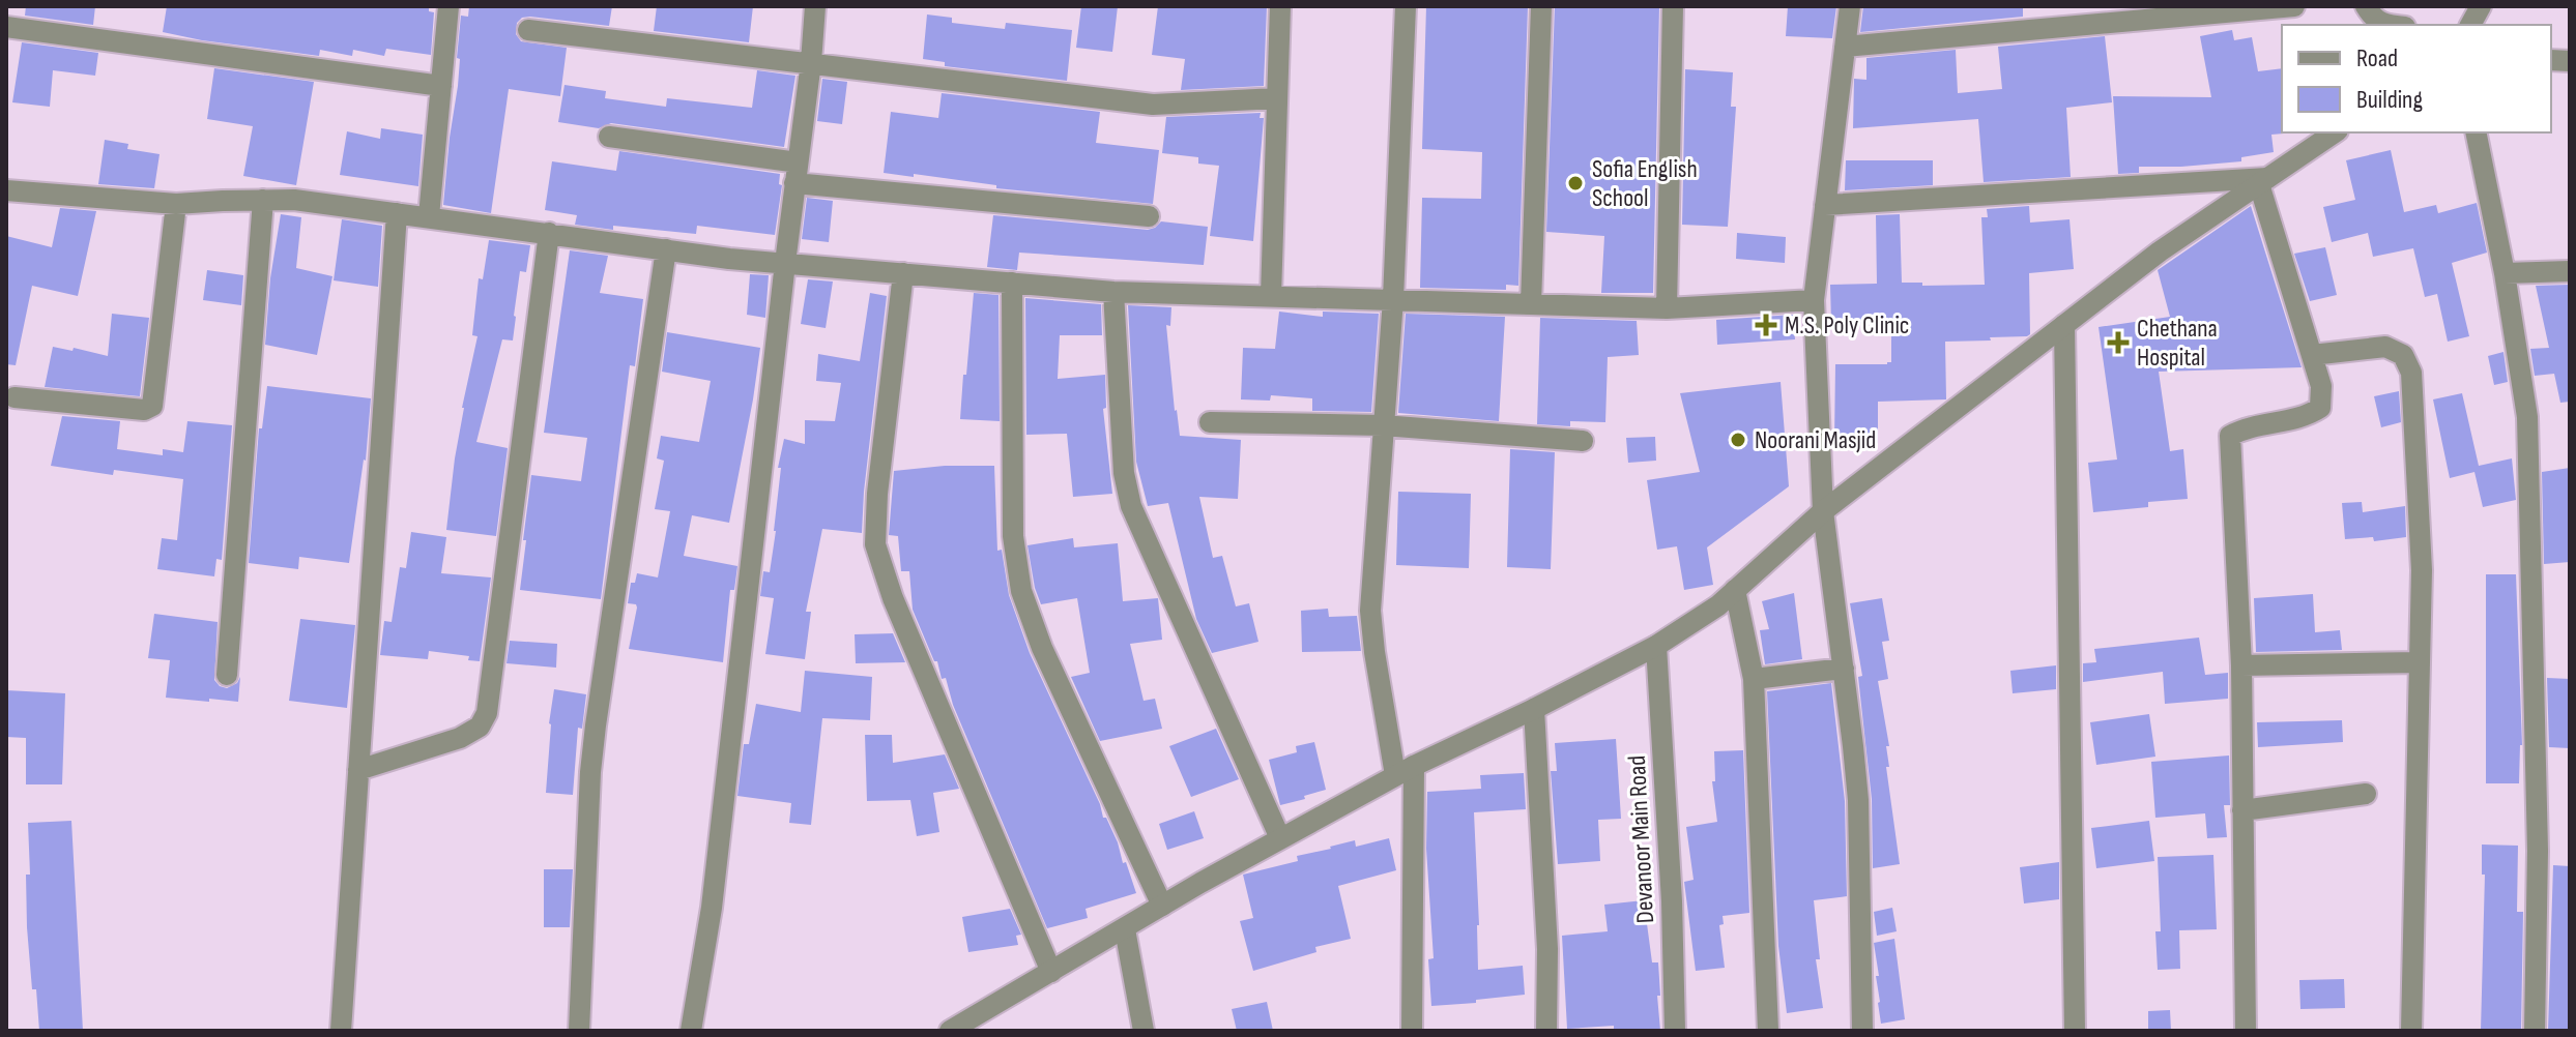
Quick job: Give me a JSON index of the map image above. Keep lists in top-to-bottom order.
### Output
{
  "streets": {
    "street": ["Devanoor Main Road"]
  },
  "places": {
    "other": ["Sofia English School", "Noorani Masjid"],
    "health": ["M.S. Poly Clinic", "Chethana Hospital"]
  },
  "legend": ["Road", "Building"]
}
